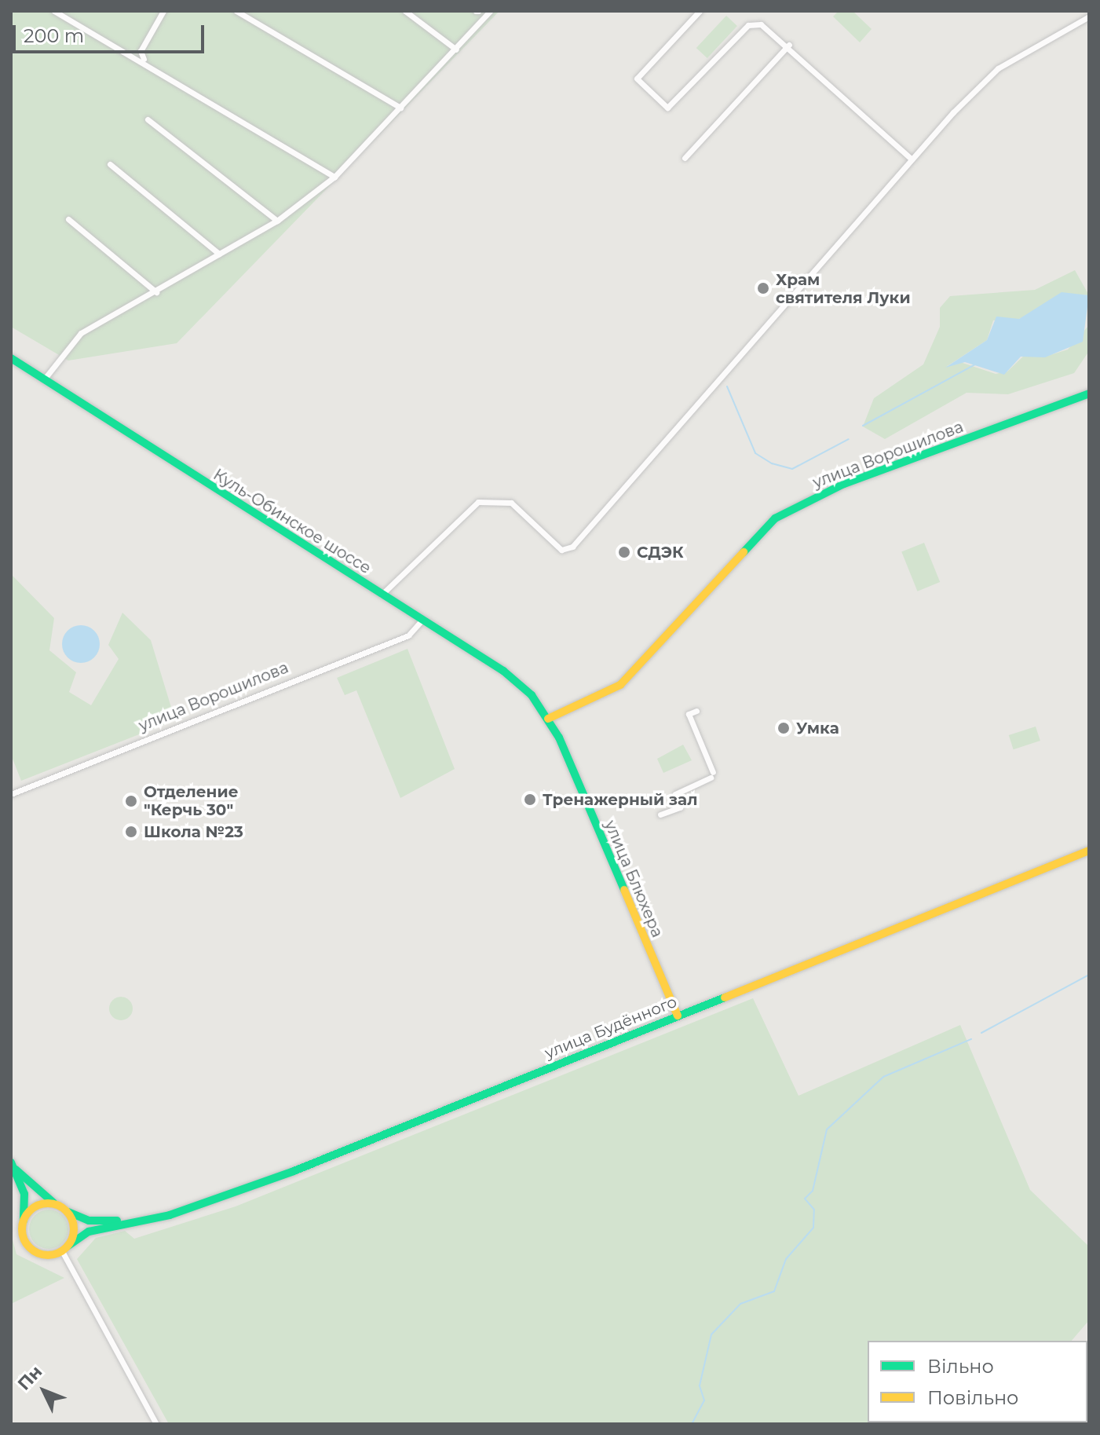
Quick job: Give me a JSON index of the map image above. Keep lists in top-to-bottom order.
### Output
{
  "streets": {
    "main road": [
      "улица Ворошилова",
      "Куль-Обинское шоссе",
      "улица Блюхера",
      "улица Будённого"
    ]
  },
  "crossings": [
    ["улица Ворошилова", "Куль-Обинское шоссе"],
    ["улица Ворошилова", "улица Блюхера"],
    ["Куль-Обинское шоссе", "улица Блюхера"],
    ["улица Блюхера", "улица Будённого"]
  ],
  "places": [
    "Храм святителя Луки",
    "СДЭК",
    "Умка",
    "Тренажерный зал",
    "Отделение \"Керчь 30\"",
    "Школа №23"
  ],
  "legend": ["Вільно", "Повільно"],
  "scale_bar": "200 m",
  "north": "top left"
}
